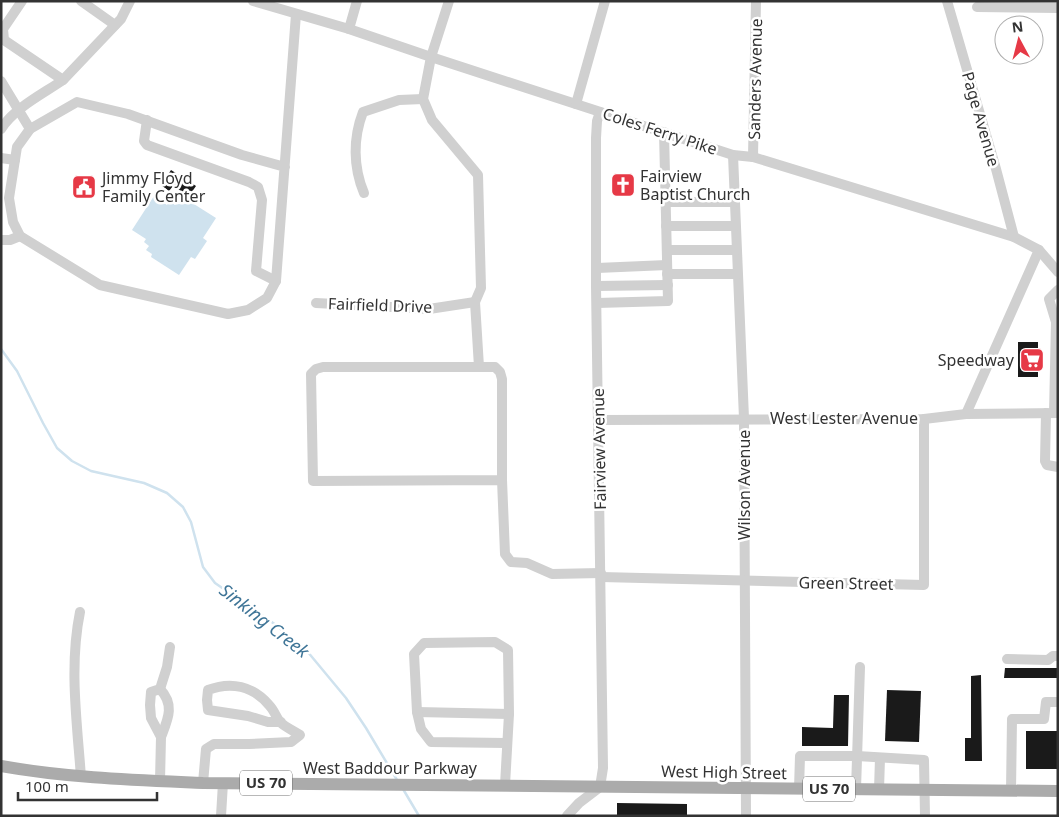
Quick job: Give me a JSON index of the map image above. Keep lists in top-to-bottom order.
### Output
{
  "streets": {
    "main road": ["West Baddour Parkway", "West High Street", "US 70"],
    "street": [
      "Sanders Avenue",
      "Page Avenue",
      "Coles Ferry Pike",
      "Fairfield Drive",
      "West Lester Avenue",
      "Fairview Avenue",
      "Wilson Avenue",
      "Green Street"
    ]
  },
  "crossings": [
    ["Sanders Avenue", "Coles Ferry Pike"],
    ["Page Avenue", "Coles Ferry Pike"],
    ["Coles Ferry Pike", "Fairview Avenue"],
    ["Coles Ferry Pike", "Wilson Avenue"],
    ["West Lester Avenue", "Fairview Avenue"],
    ["West Lester Avenue", "Wilson Avenue"],
    ["West Lester Avenue", "Green Street"],
    ["Fairview Avenue", "Green Street"],
    ["Fairview Avenue", "West Baddour Parkway"],
    ["Fairview Avenue", "West High Street"],
    ["Wilson Avenue", "Green Street"],
    ["Wilson Avenue", "West High Street"],
    ["West Baddour Parkway", "West High Street"]
  ],
  "water": ["Sinking Creek"],
  "places": {
    "church": ["Fairview Baptist Church"],
    "public building": ["Jimmy Floyd Family Center"],
    "supermarket": ["Speedway"]
  },
  "scale_bar": "100 m",
  "north": "top"
}
